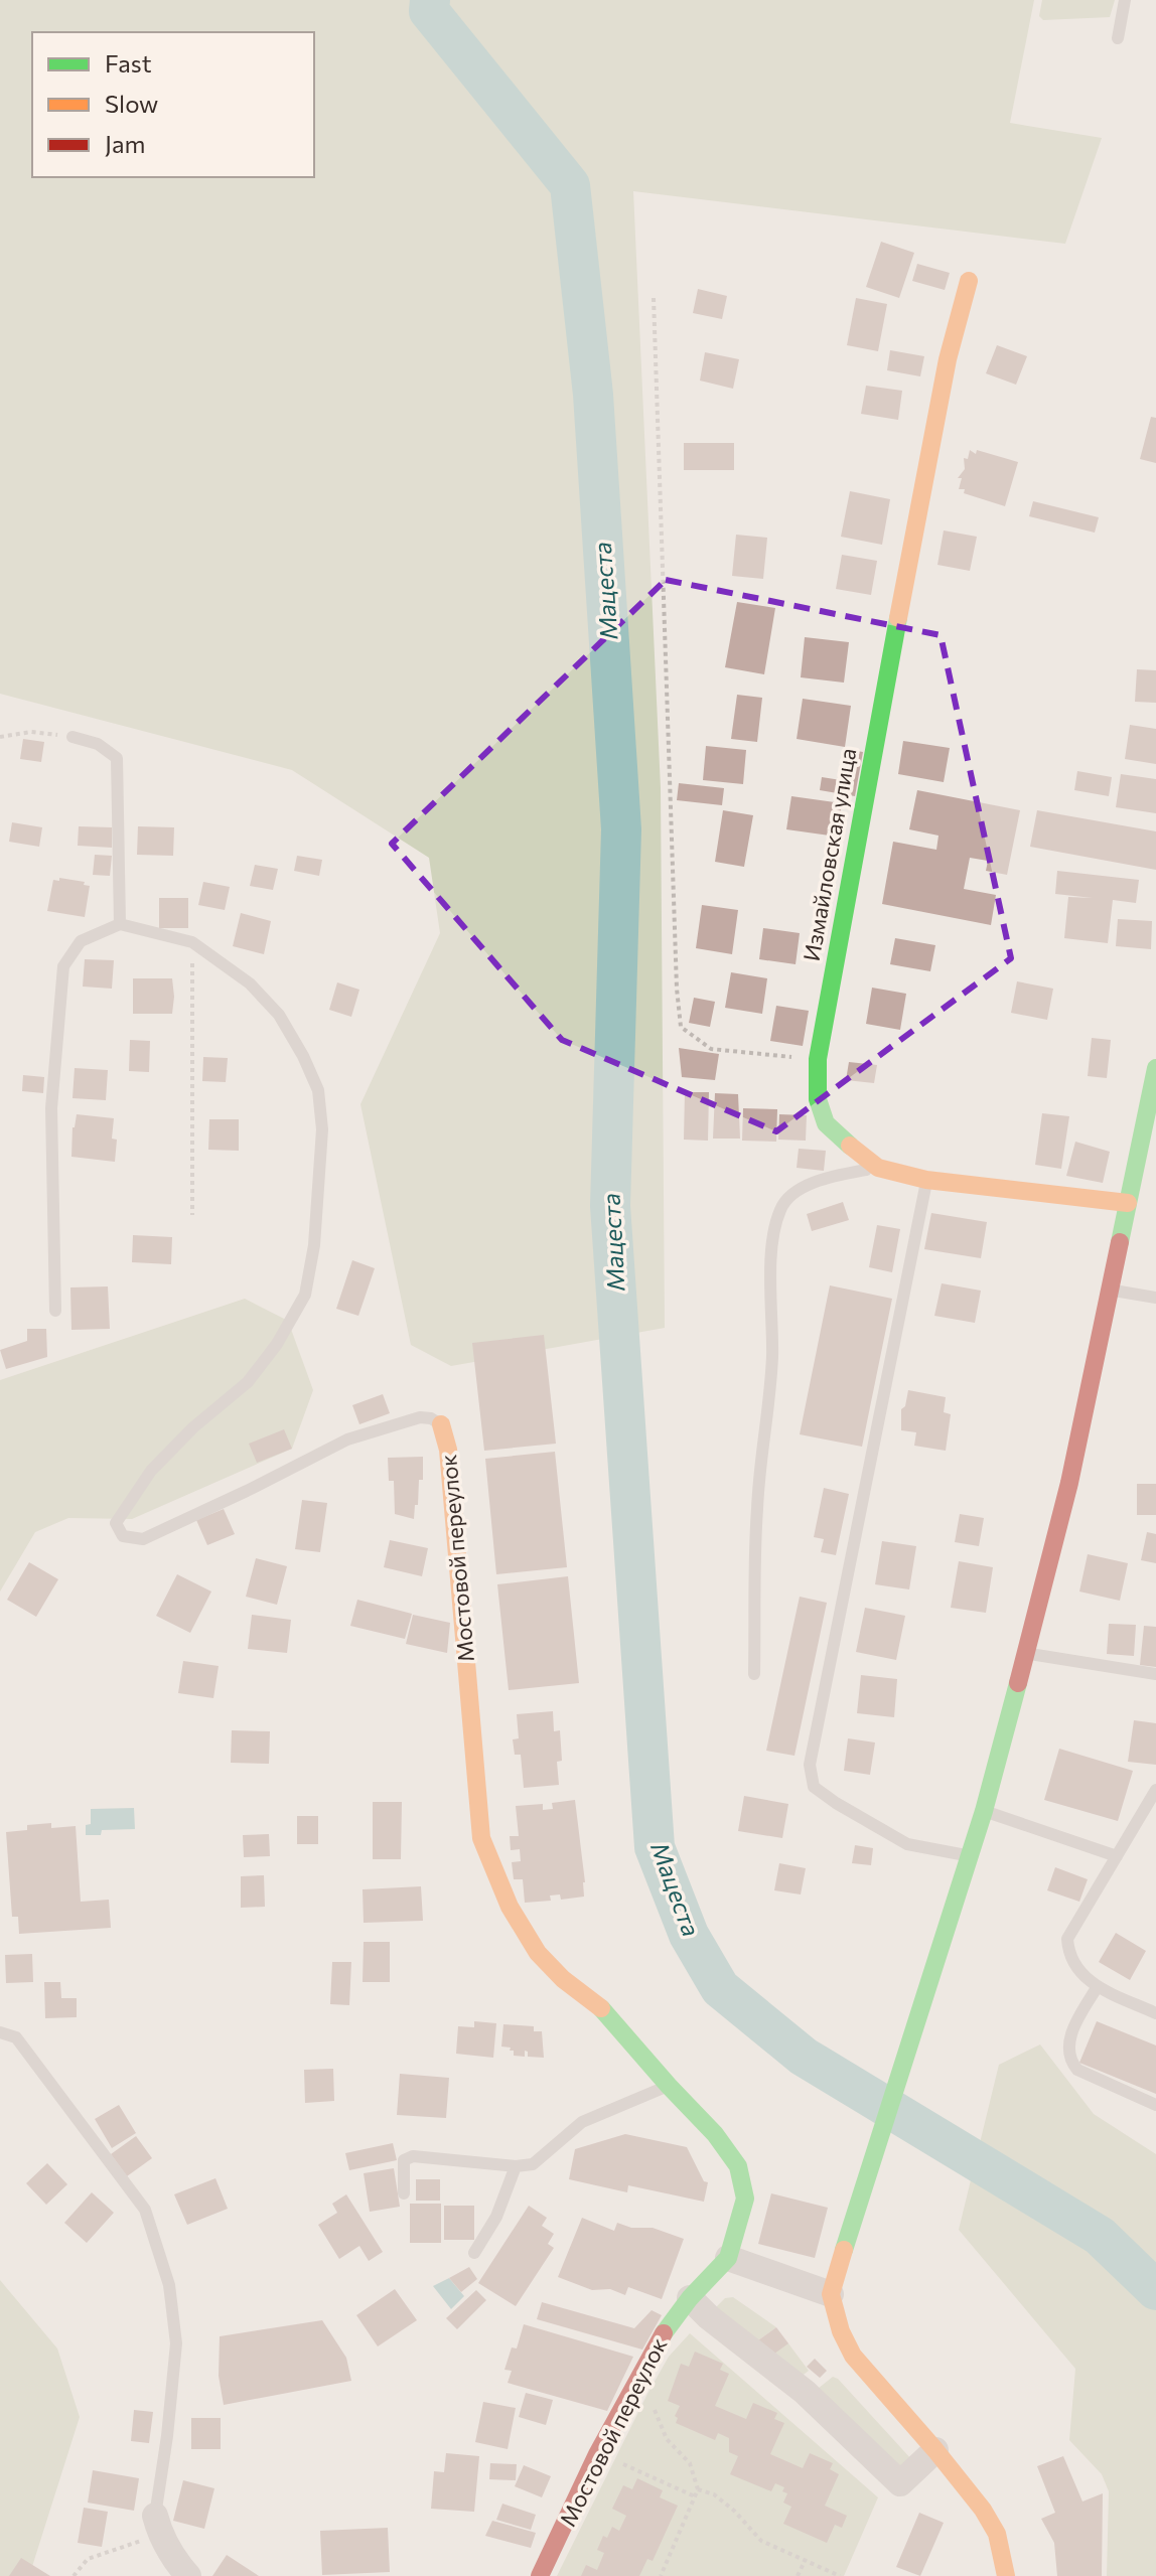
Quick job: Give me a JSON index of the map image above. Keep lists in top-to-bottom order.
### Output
{
  "streets": {
    "street": ["Измайловская улица", "Мостовой переулок"]
  },
  "water": ["Мацеста"],
  "legend": ["Fast", "Slow", "Jam"]
}
